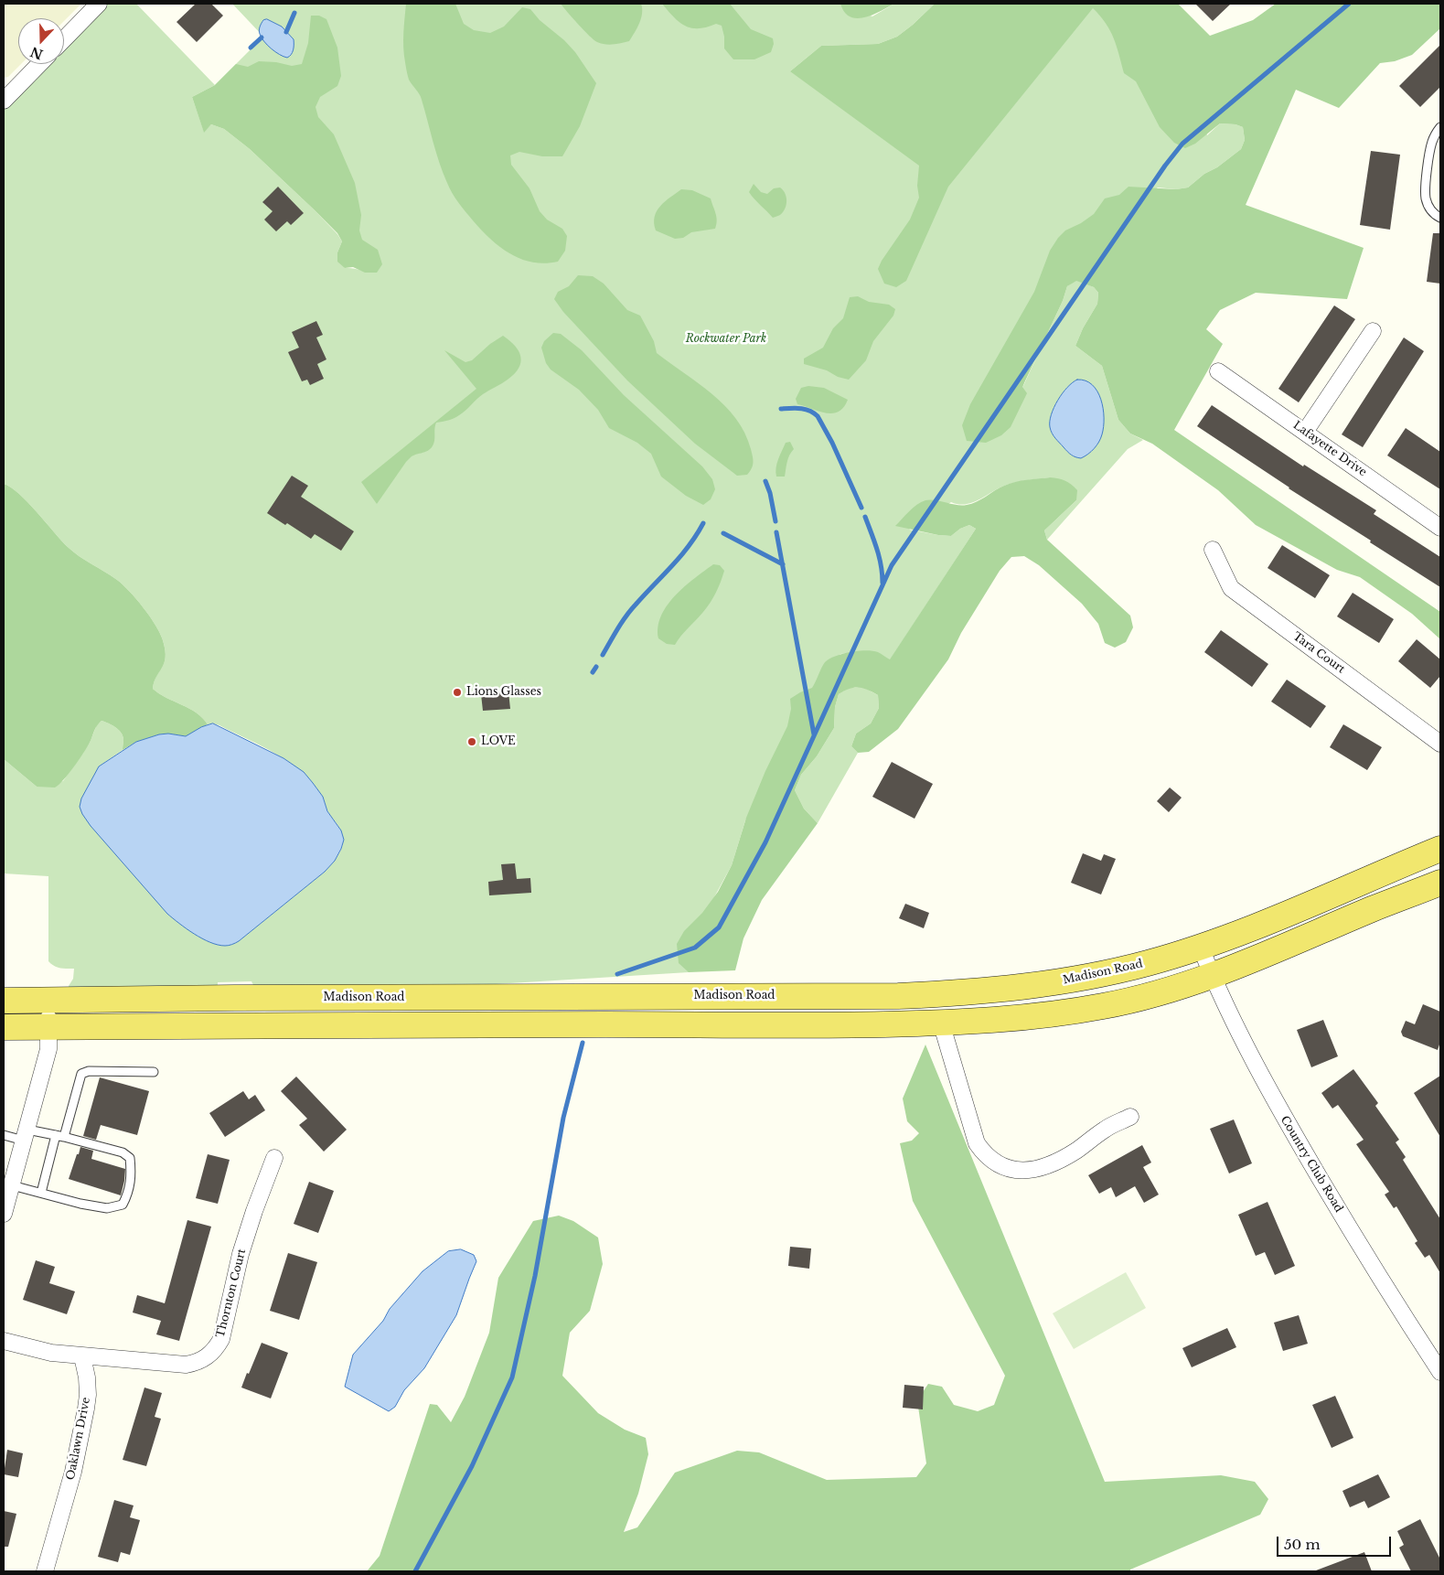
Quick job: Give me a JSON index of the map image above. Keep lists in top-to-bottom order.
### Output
{
  "streets": {
    "main road": ["Madison Road"],
    "street": [
      "Lafayette Drive",
      "Tara Court",
      "Country Club Road",
      "Thornton Court",
      "Oaklawn Drive"
    ]
  },
  "crossings": [
    ["Madison Road", "Country Club Road"],
    ["Thornton Court", "Oaklawn Drive"]
  ],
  "parks": ["Rockwater Park"],
  "places": ["Lions Glasses", "LOVE"],
  "scale_bar": "50 m",
  "north": "bottom"
}
